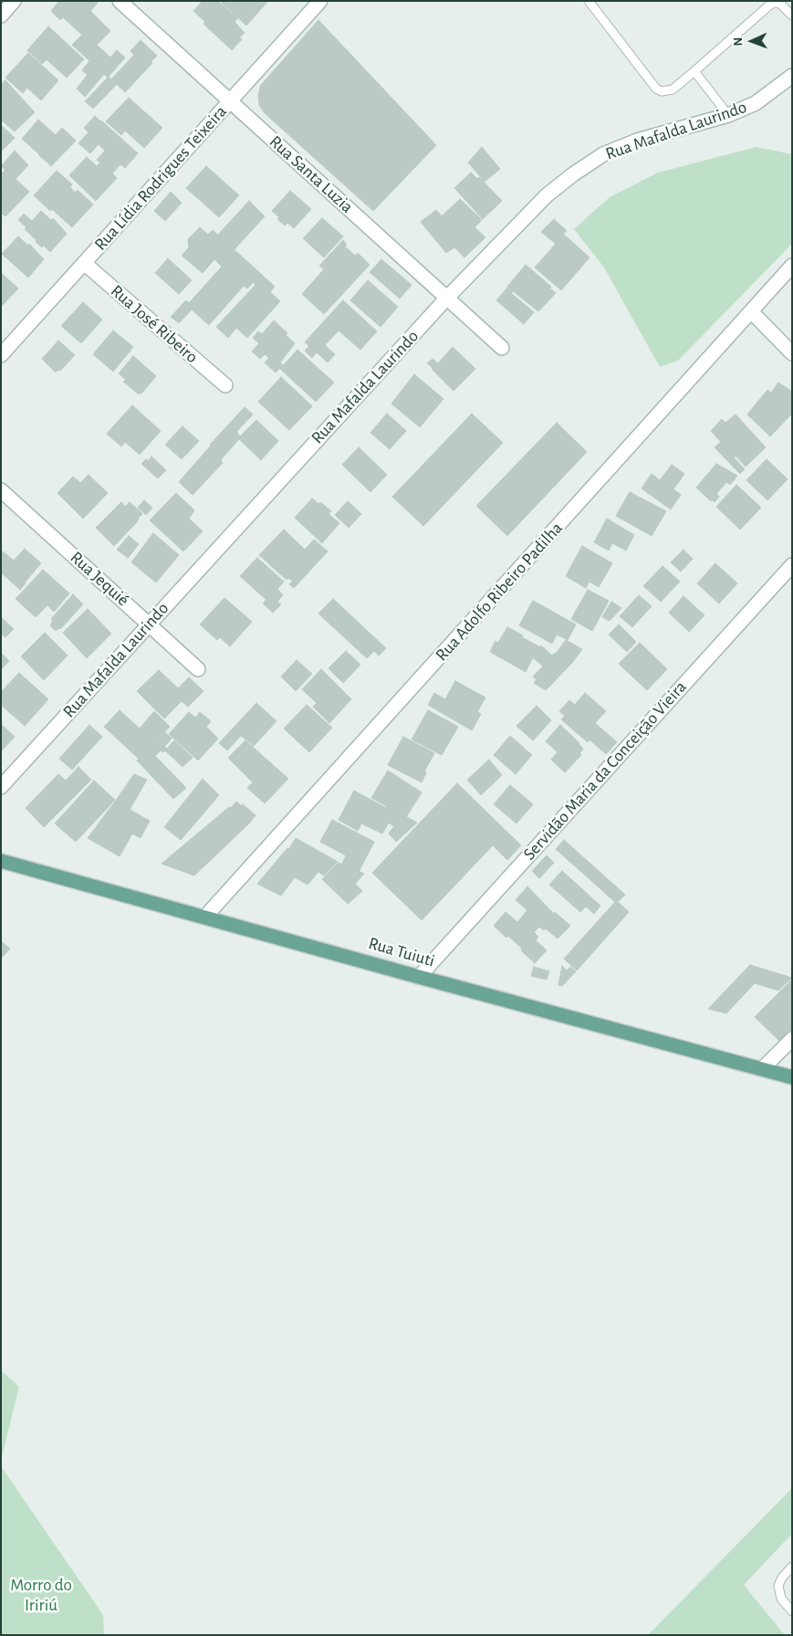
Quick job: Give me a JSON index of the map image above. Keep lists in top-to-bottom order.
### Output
{
  "streets": {
    "main road": ["Rua Tuiuti"],
    "street": [
      "Rua Mafalda Laurindo",
      "Rua Santa Luzia",
      "Rua Lídia Rodrigues Teixeira",
      "Rua José Ribeiro",
      "Rua Jequié",
      "Rua Adolfo Ribeiro Padilha",
      "Servidão Maria da Conceição Vieira"
    ]
  },
  "crossings": [
    ["Rua Mafalda Laurindo", "Rua Santa Luzia"],
    ["Rua Mafalda Laurindo", "Rua Jequié"],
    ["Rua Santa Luzia", "Rua Lídia Rodrigues Teixeira"],
    ["Rua Lídia Rodrigues Teixeira", "Rua José Ribeiro"],
    ["Rua Adolfo Ribeiro Padilha", "Rua Tuiuti"],
    ["Servidão Maria da Conceição Vieira", "Rua Tuiuti"]
  ],
  "parks": ["Morro do Iririú"],
  "north": "left"
}
